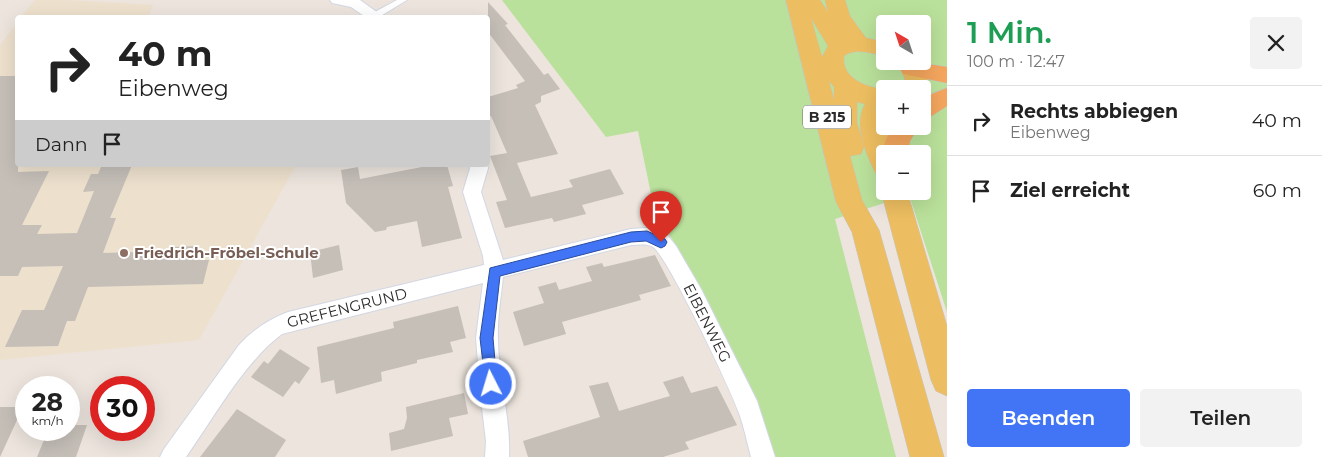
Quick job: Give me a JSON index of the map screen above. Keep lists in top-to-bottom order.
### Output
{
  "streets": {
    "main road": ["B 215"],
    "street": ["GREFENGRUND", "EIBENWEG"]
  },
  "crossings": [
    ["GREFENGRUND", "EIBENWEG"]
  ],
  "places": ["Friedrich-Fröbel-Schule"],
  "north": "top left",
  "page": {
    "heading": ["1 Min.", "100 m · 12:47"],
    "map_buttons": ["+", "−"],
    "turn": ["40 m", "Eibenweg"],
    "list": [
      {
        "name": "Rechts abbiegen",
        "note": "Eibenweg",
        "value": "40 m"
      },
      {
        "name": "Ziel erreicht",
        "value": "60 m"
      }
    ],
    "then": "Dann",
    "speed": "28 km/h",
    "limit": "30",
    "buttons": ["Beenden", "Teilen"]
  }
}
